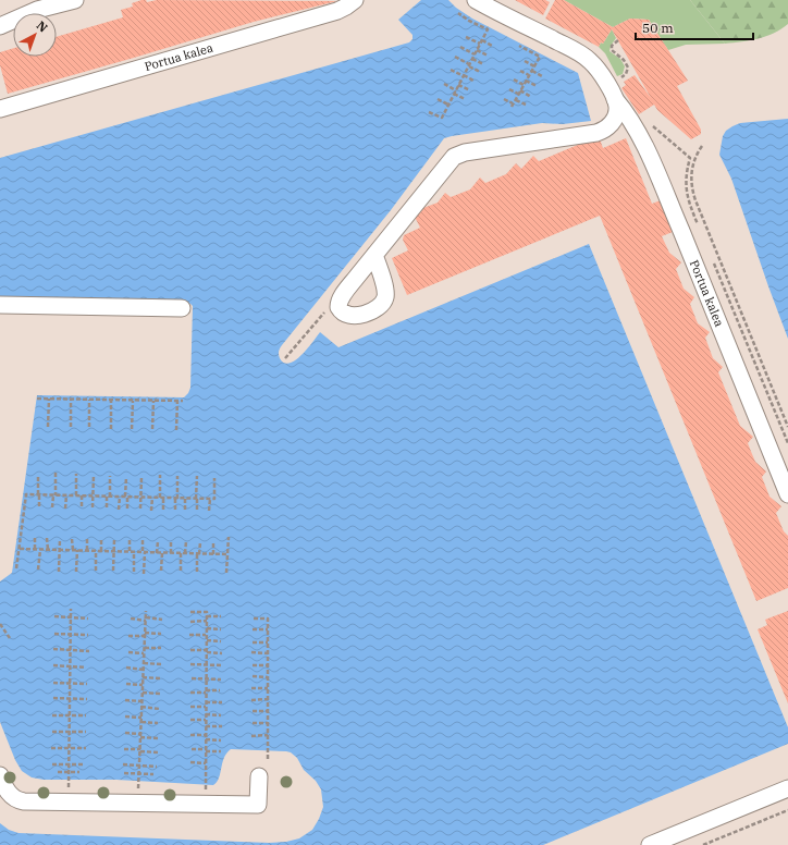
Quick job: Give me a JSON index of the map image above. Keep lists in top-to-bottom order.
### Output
{
  "streets": {
    "street": ["Portua kalea"]
  },
  "scale_bar": "50 m",
  "north": "top right"
}
